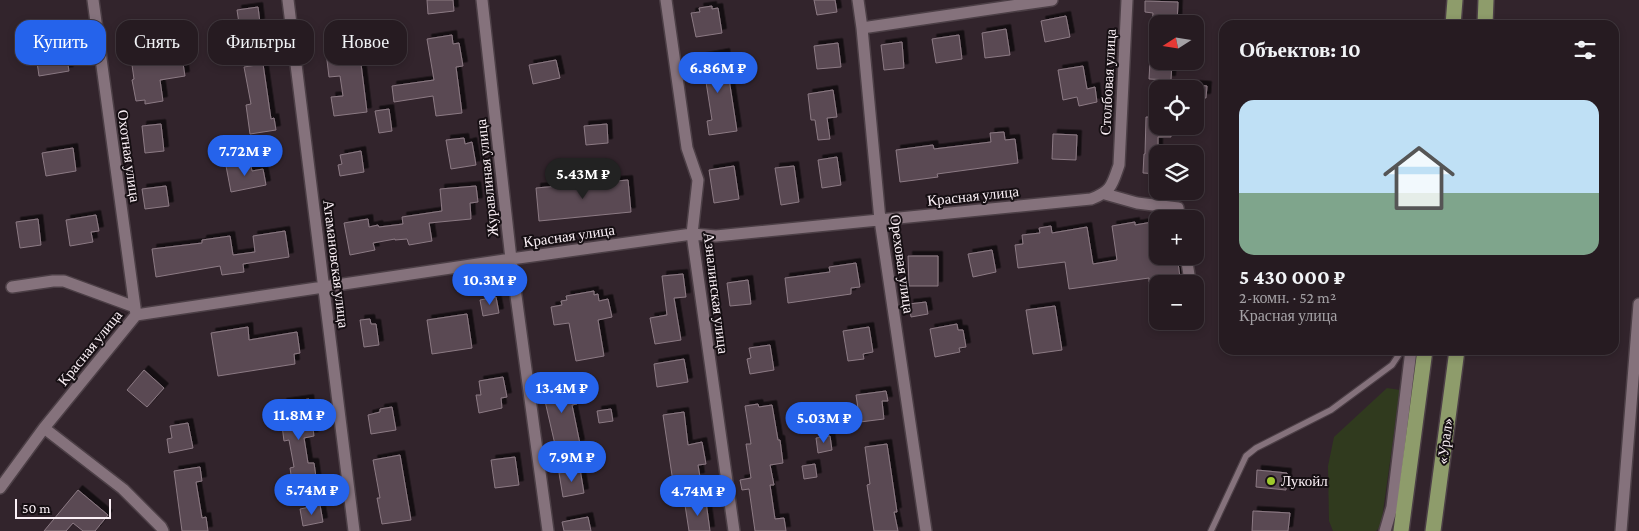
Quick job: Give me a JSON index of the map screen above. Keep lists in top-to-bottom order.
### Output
{
  "streets": {
    "highway": ["«Урал»"],
    "street": [
      "Столбовая улица",
      "Охотная улица",
      "Журавлиная улица",
      "Красная улица",
      "Атамановская улица",
      "Ореховая улица",
      "Азналинская улица"
    ]
  },
  "crossings": [
    ["Столбовая улица", "Красная улица"],
    ["Охотная улица", "Красная улица"],
    ["Журавлиная улица", "Красная улица"],
    ["Красная улица", "Атамановская улица"],
    ["Красная улица", "Ореховая улица"],
    ["Красная улица", "Азналинская улица"]
  ],
  "places": ["Лукойл"],
  "scale_bar": "50 m",
  "north": "left",
  "page": {
    "map_buttons": ["+", "−"],
    "chip": [
      "Купить",
      "Снять",
      "Фильтры",
      "Новое"
    ],
    "heading": "Объектов: 10",
    "price": [
      "6.86M ₽",
      "7.72M ₽",
      "5.43M ₽",
      "10.3M ₽",
      "13.4M ₽",
      "11.8M ₽",
      "5.03M ₽",
      "7.9M ₽",
      "5.74M ₽",
      "4.74M ₽"
    ],
    "list": [
      {
        "name": "5 430 000 ₽",
        "note": "2-комн. · 52 m² · Красная улица"
      }
    ],
    "scale": "50 m"
  }
}
